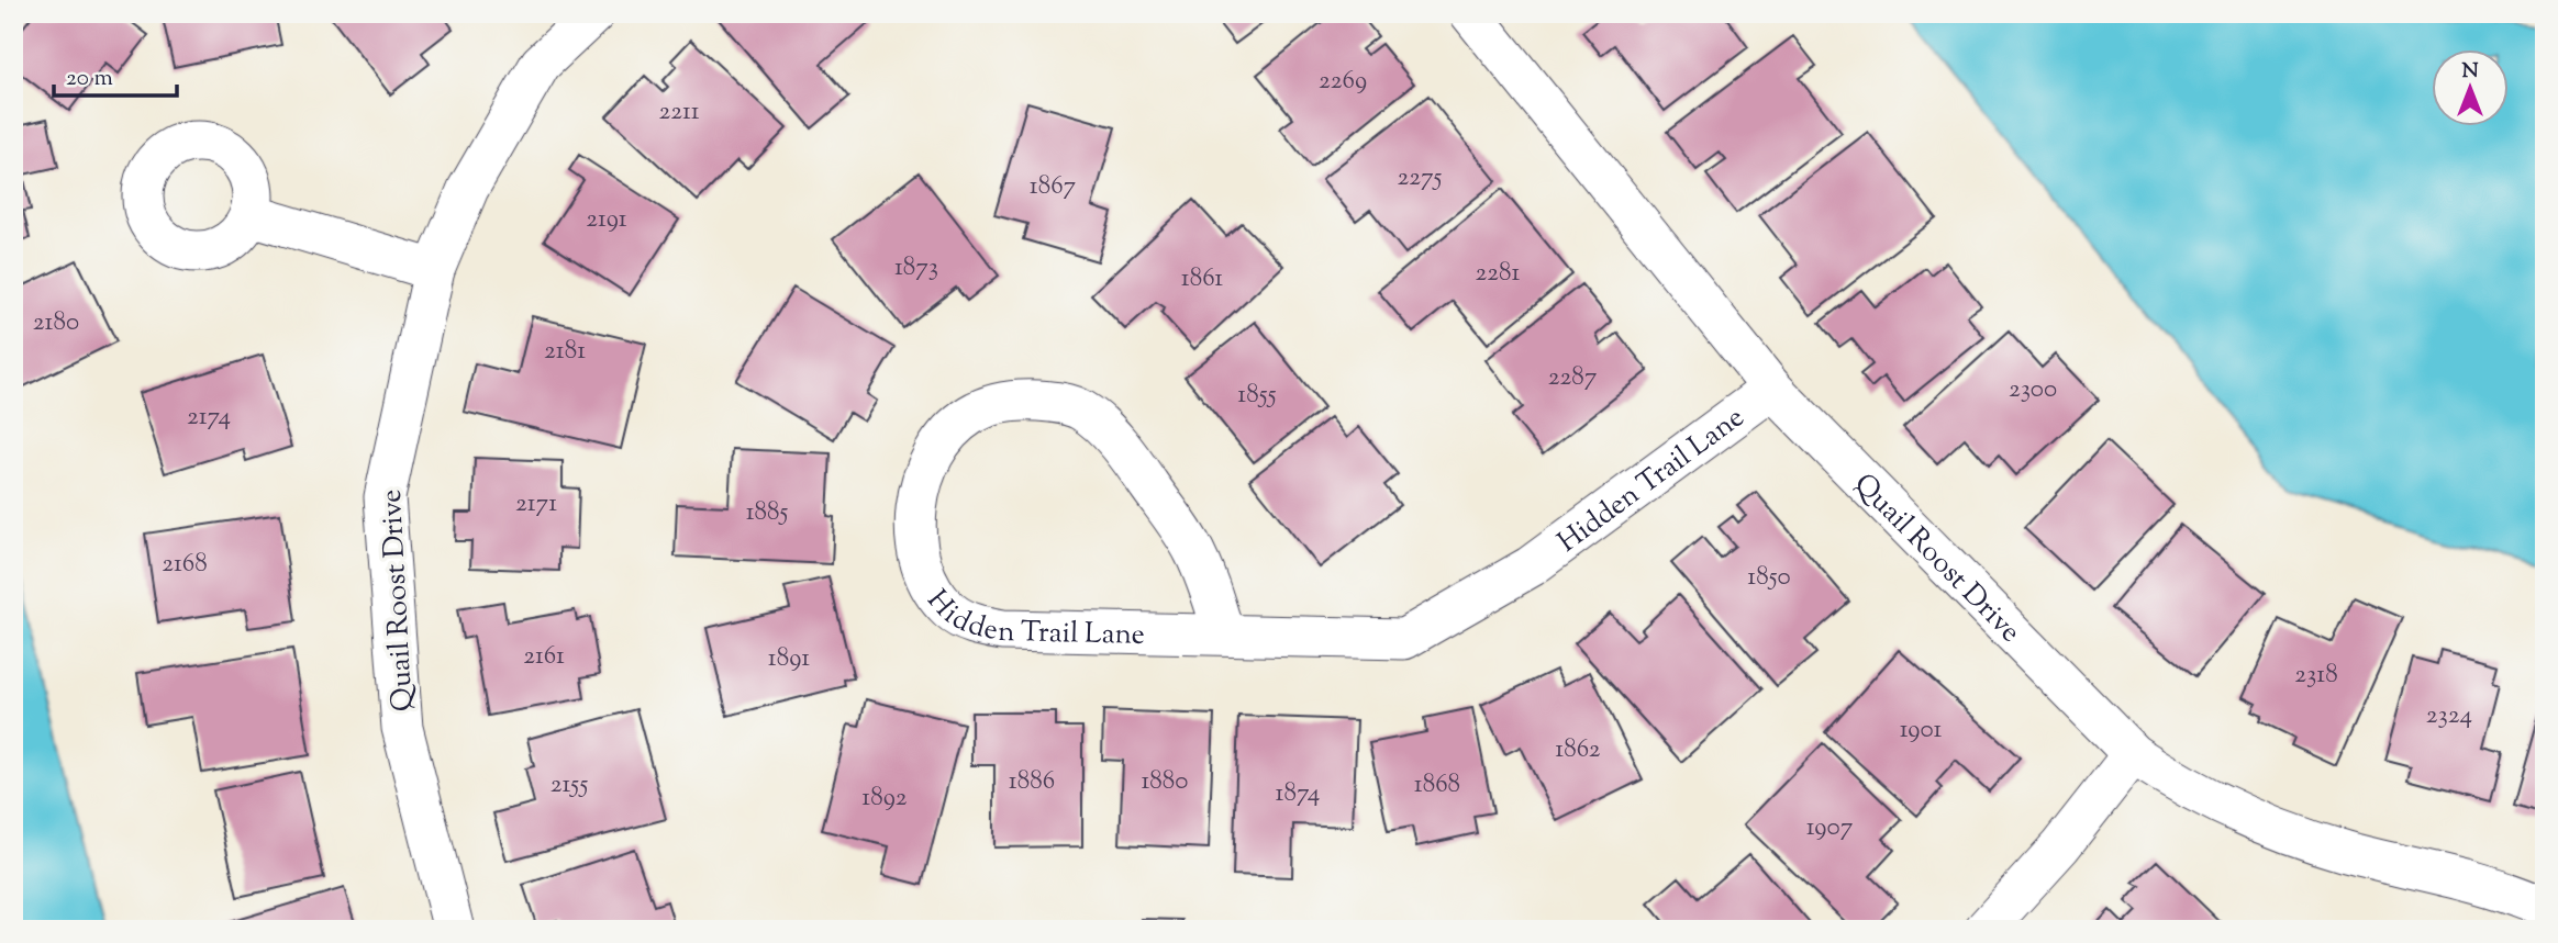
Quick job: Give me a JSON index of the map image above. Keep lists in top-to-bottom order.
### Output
{
  "streets": {
    "street": ["Hidden Trail Lane", "Quail Roost Drive"]
  },
  "crossings": [
    ["Hidden Trail Lane", "Quail Roost Drive"]
  ],
  "house_numbers": [
    "2269",
    "2211",
    "2275",
    "1867",
    "2191",
    "1873",
    "2281",
    "1861",
    "2180",
    "2181",
    "2287",
    "2300",
    "1855",
    "2174",
    "2171",
    "1885",
    "2168",
    "1850",
    "2161",
    "1891",
    "2318",
    "2324",
    "1901",
    "1862",
    "1886",
    "1880",
    "2155",
    "1868",
    "1874",
    "1892",
    "1907"
  ],
  "scale_bar": "20 m",
  "north": "top"
}
